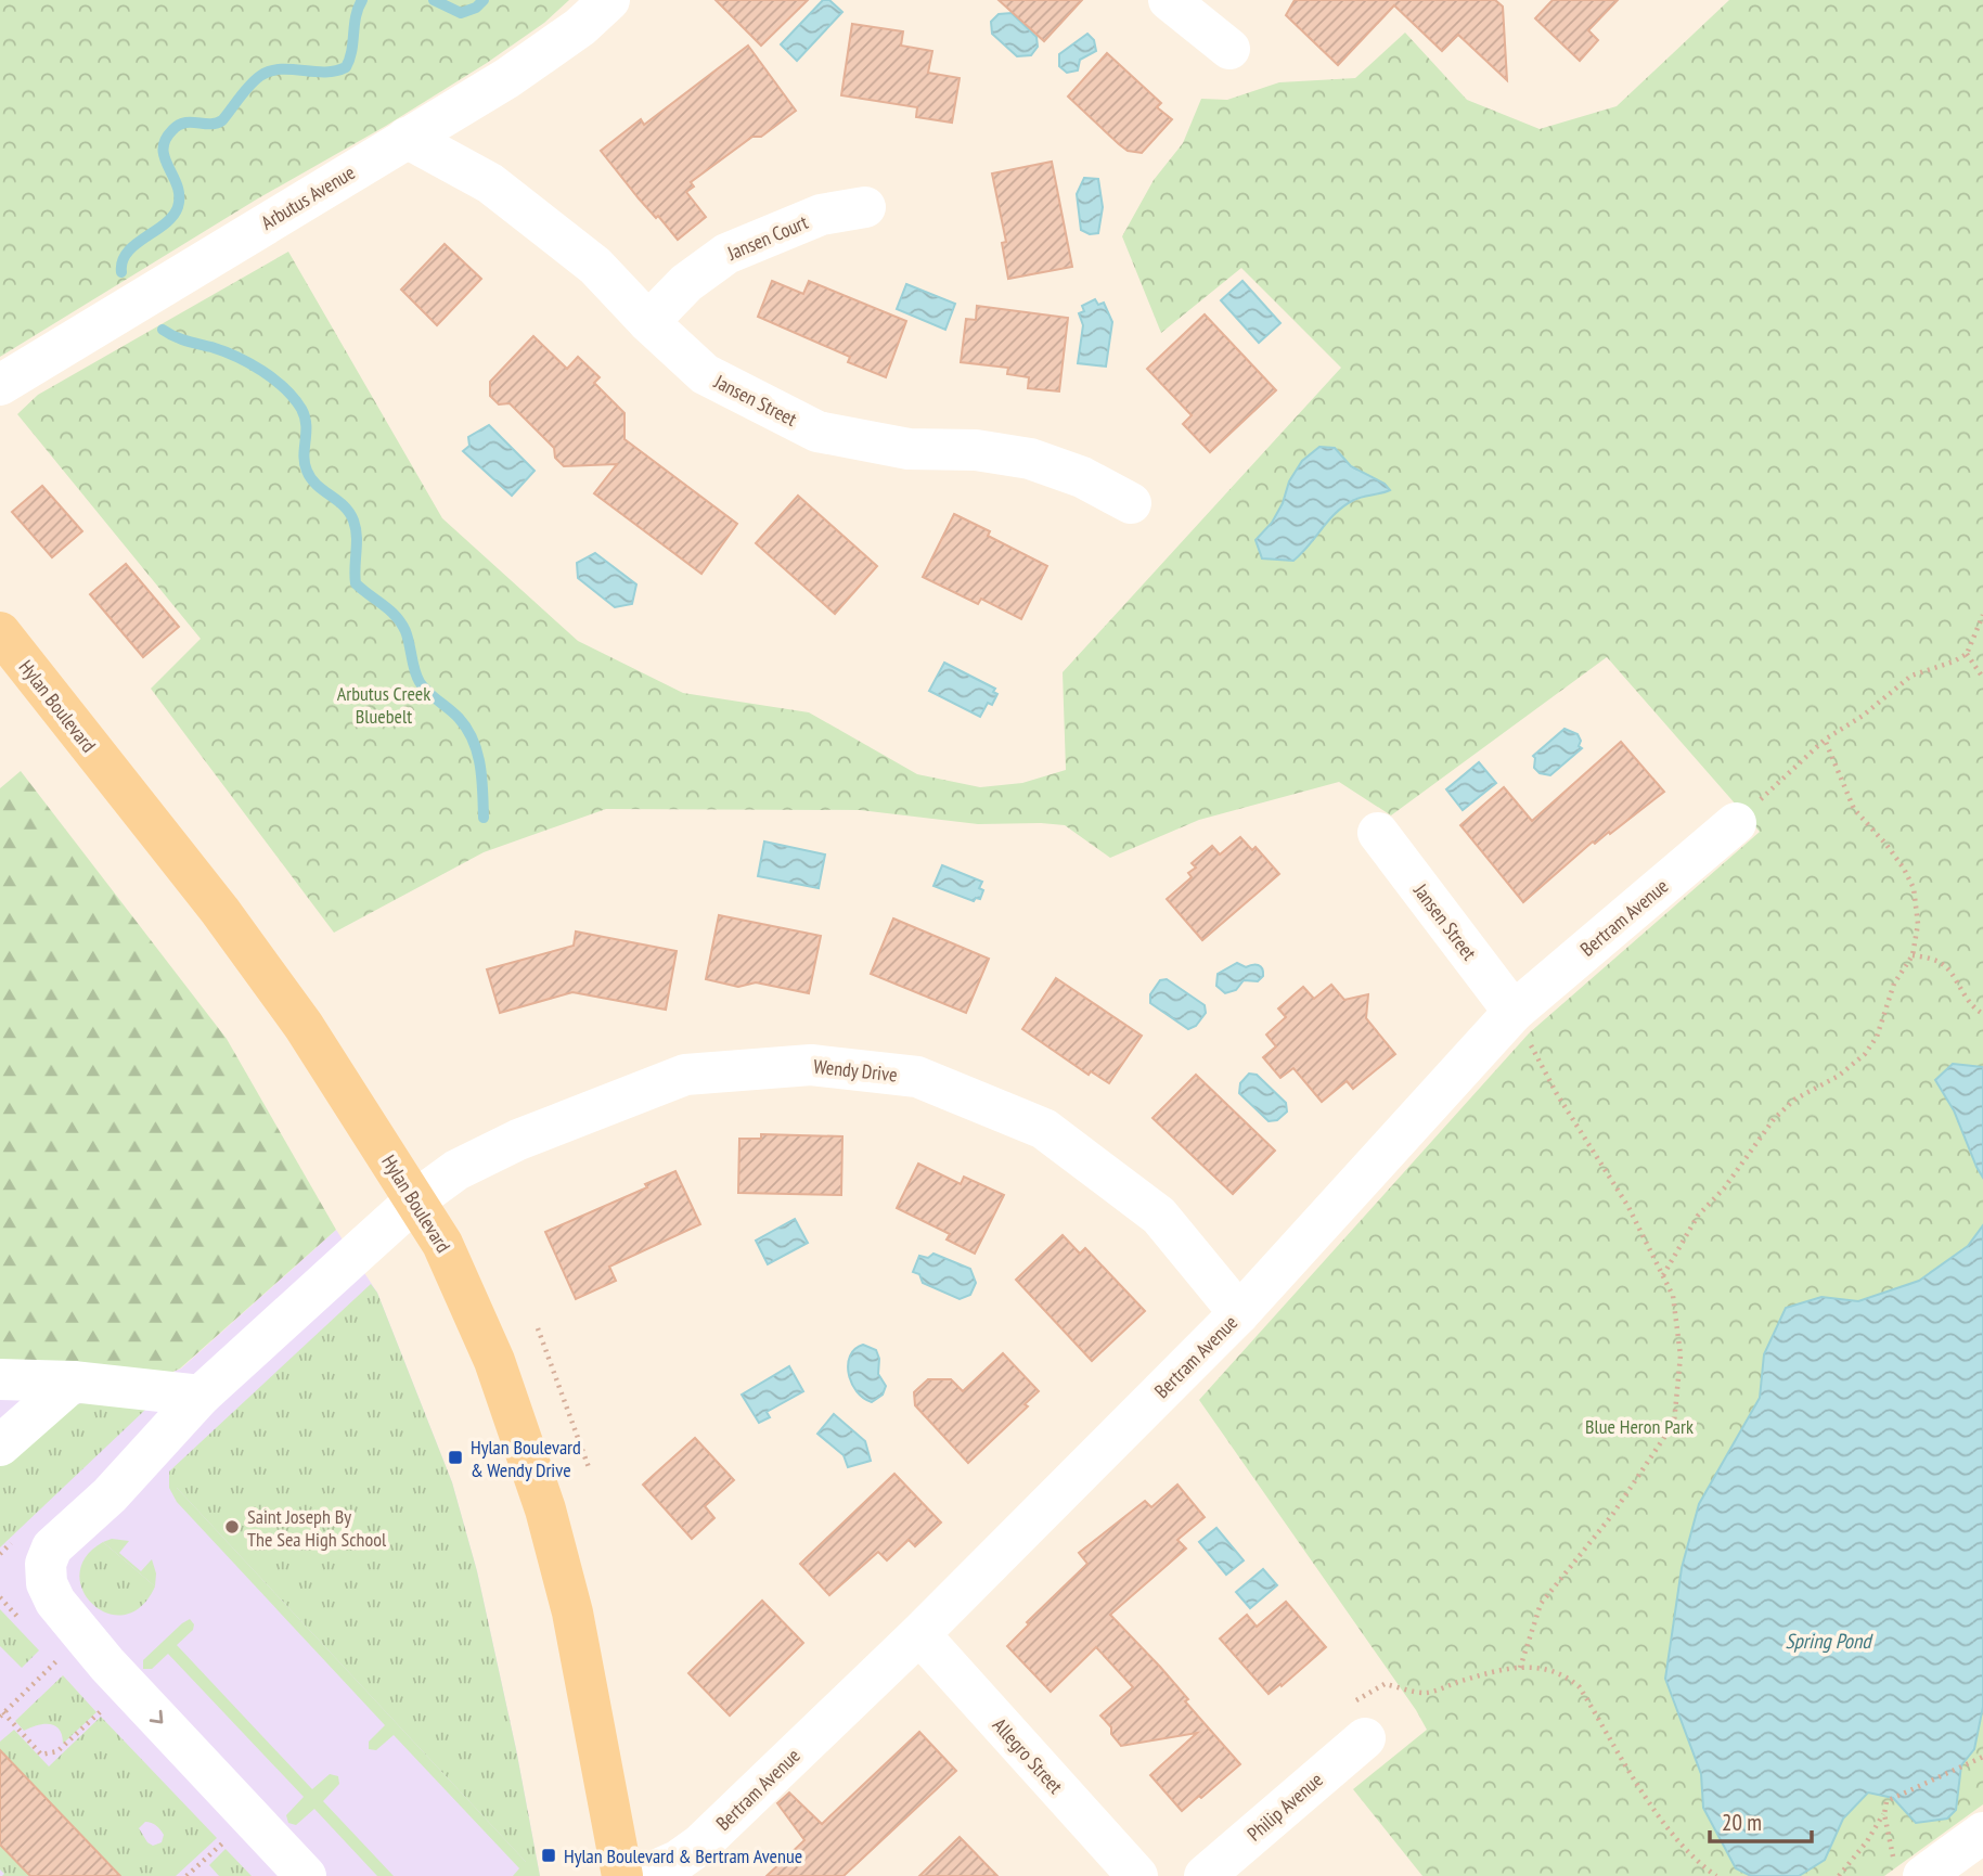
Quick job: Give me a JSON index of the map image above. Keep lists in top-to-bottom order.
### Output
{
  "streets": {
    "main road": ["Hylan Boulevard"],
    "street": [
      "Arbutus Avenue",
      "Jansen Court",
      "Jansen Street",
      "Bertram Avenue",
      "Wendy Drive",
      "Allegro Street",
      "Philip Avenue"
    ]
  },
  "crossings": [
    ["Arbutus Avenue", "Jansen Street"],
    ["Jansen Court", "Jansen Street"],
    ["Jansen Street", "Bertram Avenue"],
    ["Hylan Boulevard", "Wendy Drive"],
    ["Bertram Avenue", "Wendy Drive"],
    ["Bertram Avenue", "Allegro Street"]
  ],
  "water": ["Spring Pond"],
  "parks": ["Arbutus Creek Bluebelt", "Blue Heron Park"],
  "places": {
    "transit": ["Hylan Boulevard & Wendy Drive", "Hylan Boulevard & Bertram Avenue"],
    "other": ["Saint Joseph By The Sea High School"]
  },
  "scale_bar": "20 m"
}
